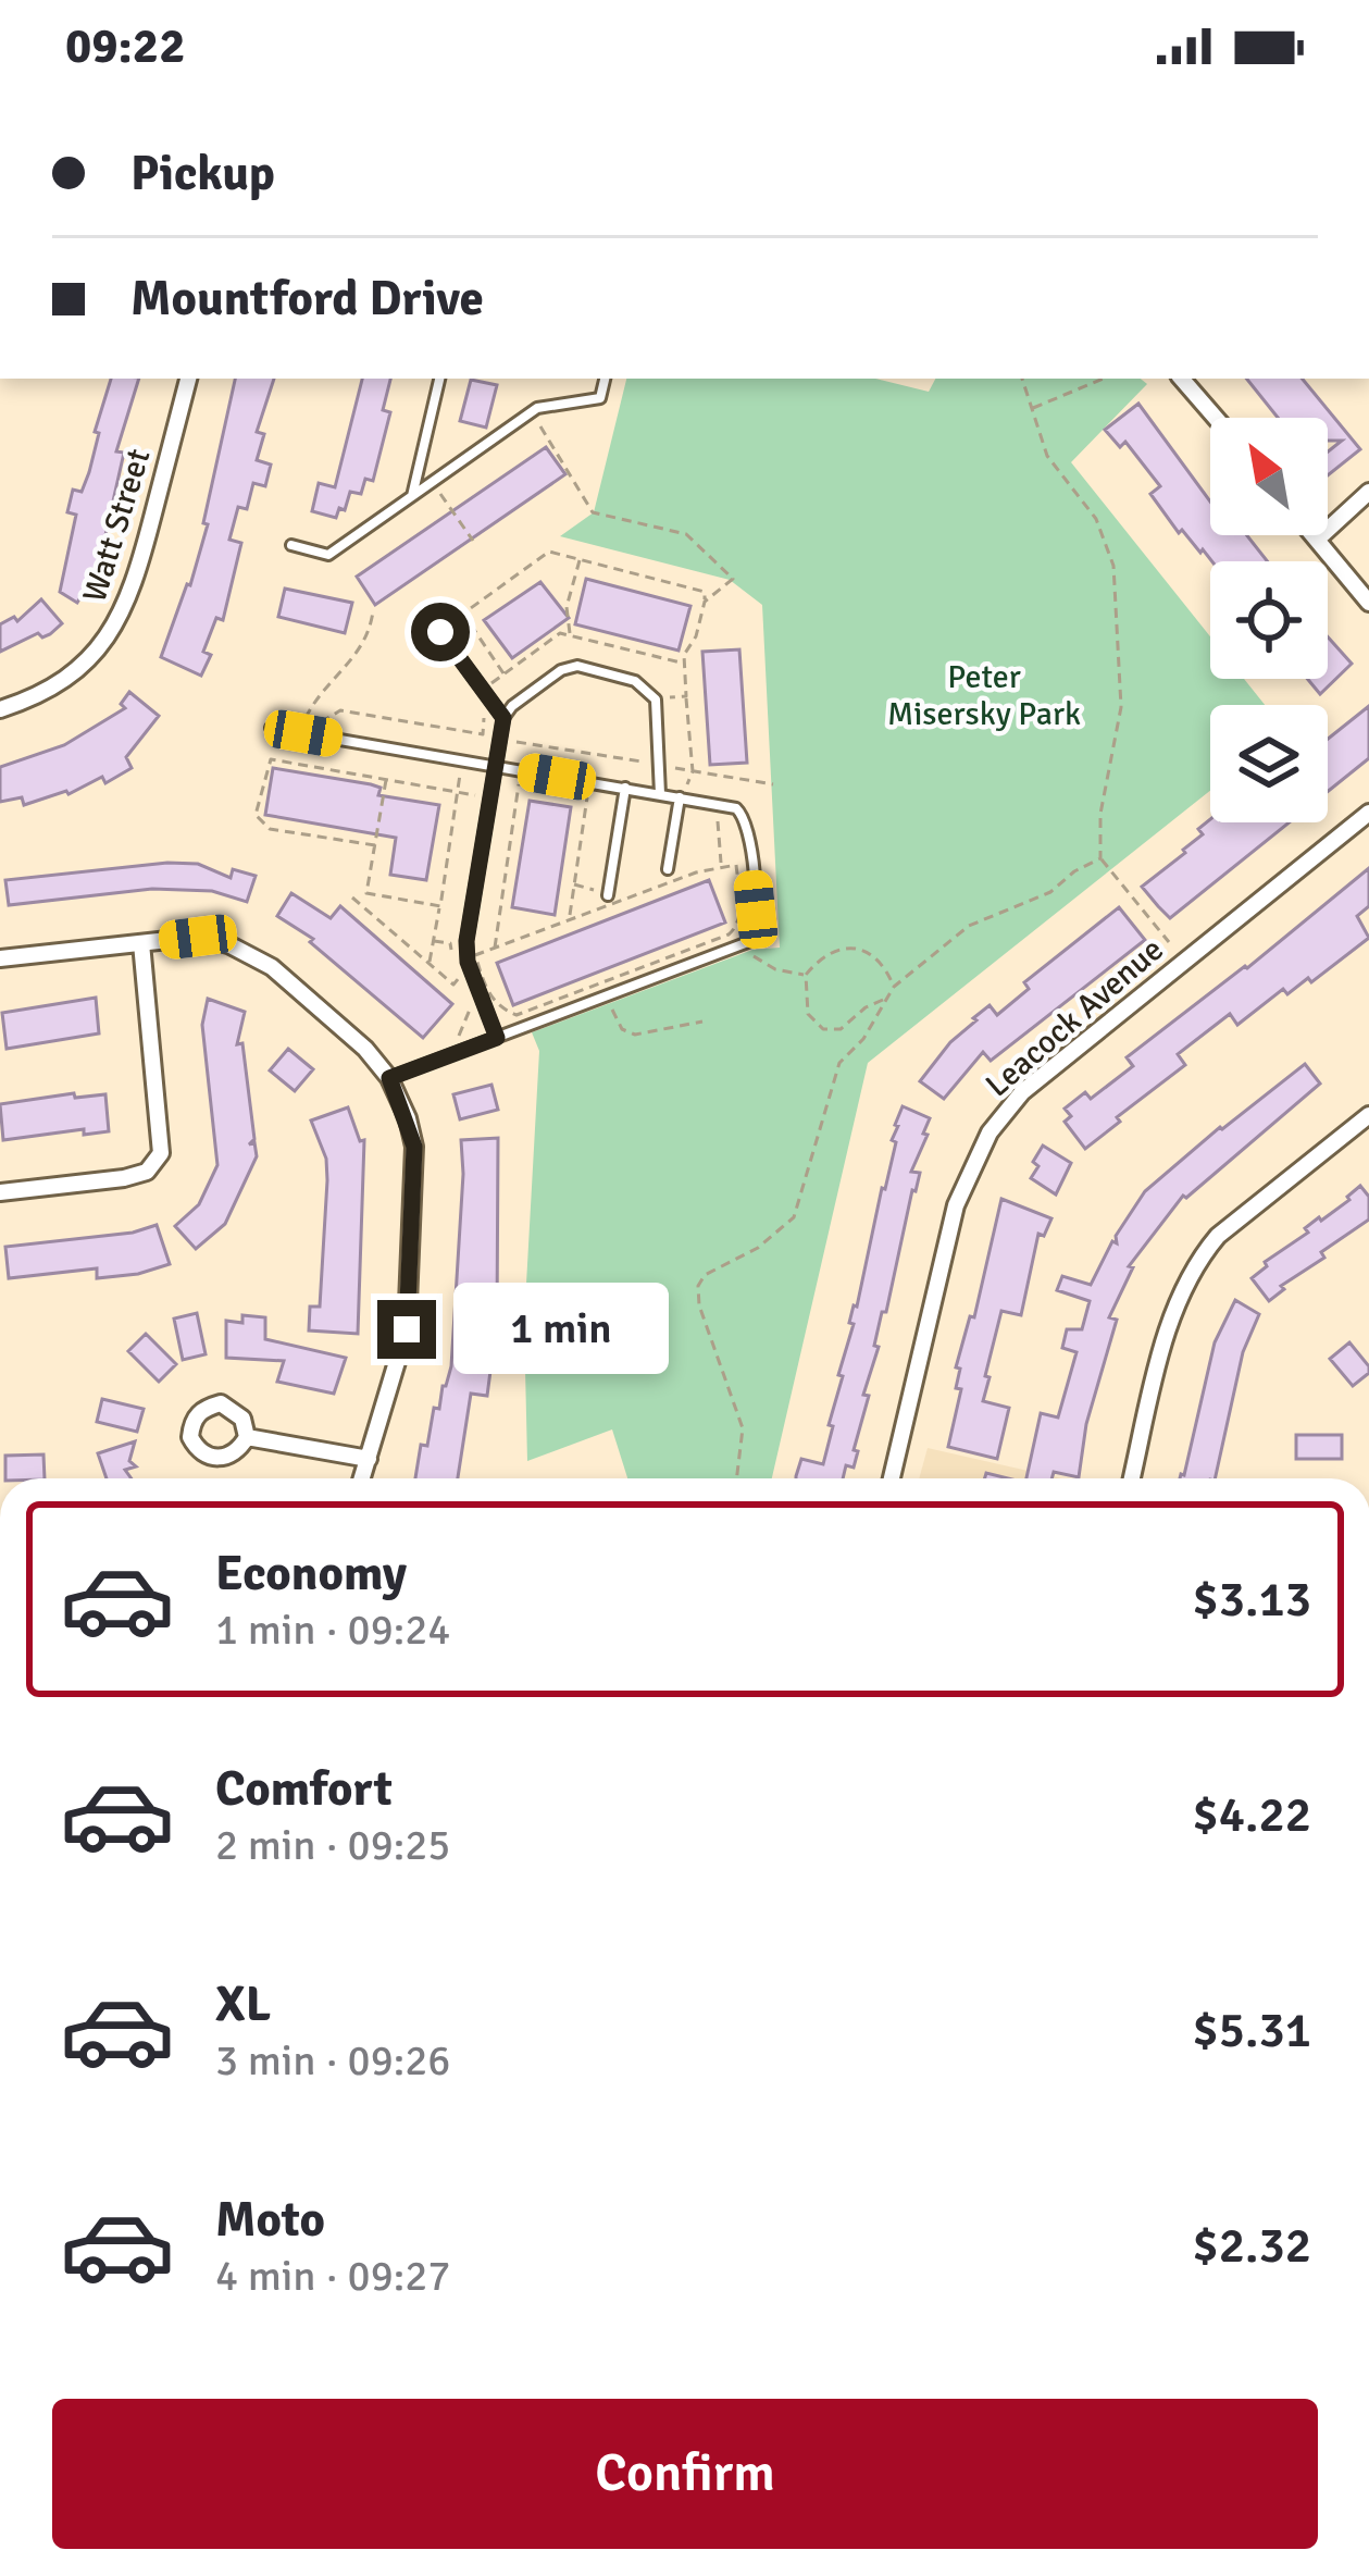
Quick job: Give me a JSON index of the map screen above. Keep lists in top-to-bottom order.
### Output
{
  "streets": {
    "street": ["Watt Street", "Leacock Avenue"]
  },
  "parks": ["Peter Misersky Park"],
  "north": "top left",
  "page": {
    "status": "09:22",
    "banner": ["Pickup", "Mountford Drive"],
    "bubble": "1 min",
    "list": [
      {
        "name": "Economy",
        "note": "1 min · 09:24",
        "value": "$3.13"
      },
      {
        "name": "Comfort",
        "note": "2 min · 09:25",
        "value": "$4.22"
      },
      {
        "name": "XL",
        "note": "3 min · 09:26",
        "value": "$5.31"
      },
      {
        "name": "Moto",
        "note": "4 min · 09:27",
        "value": "$2.32"
      }
    ],
    "buttons": "Confirm"
  }
}
